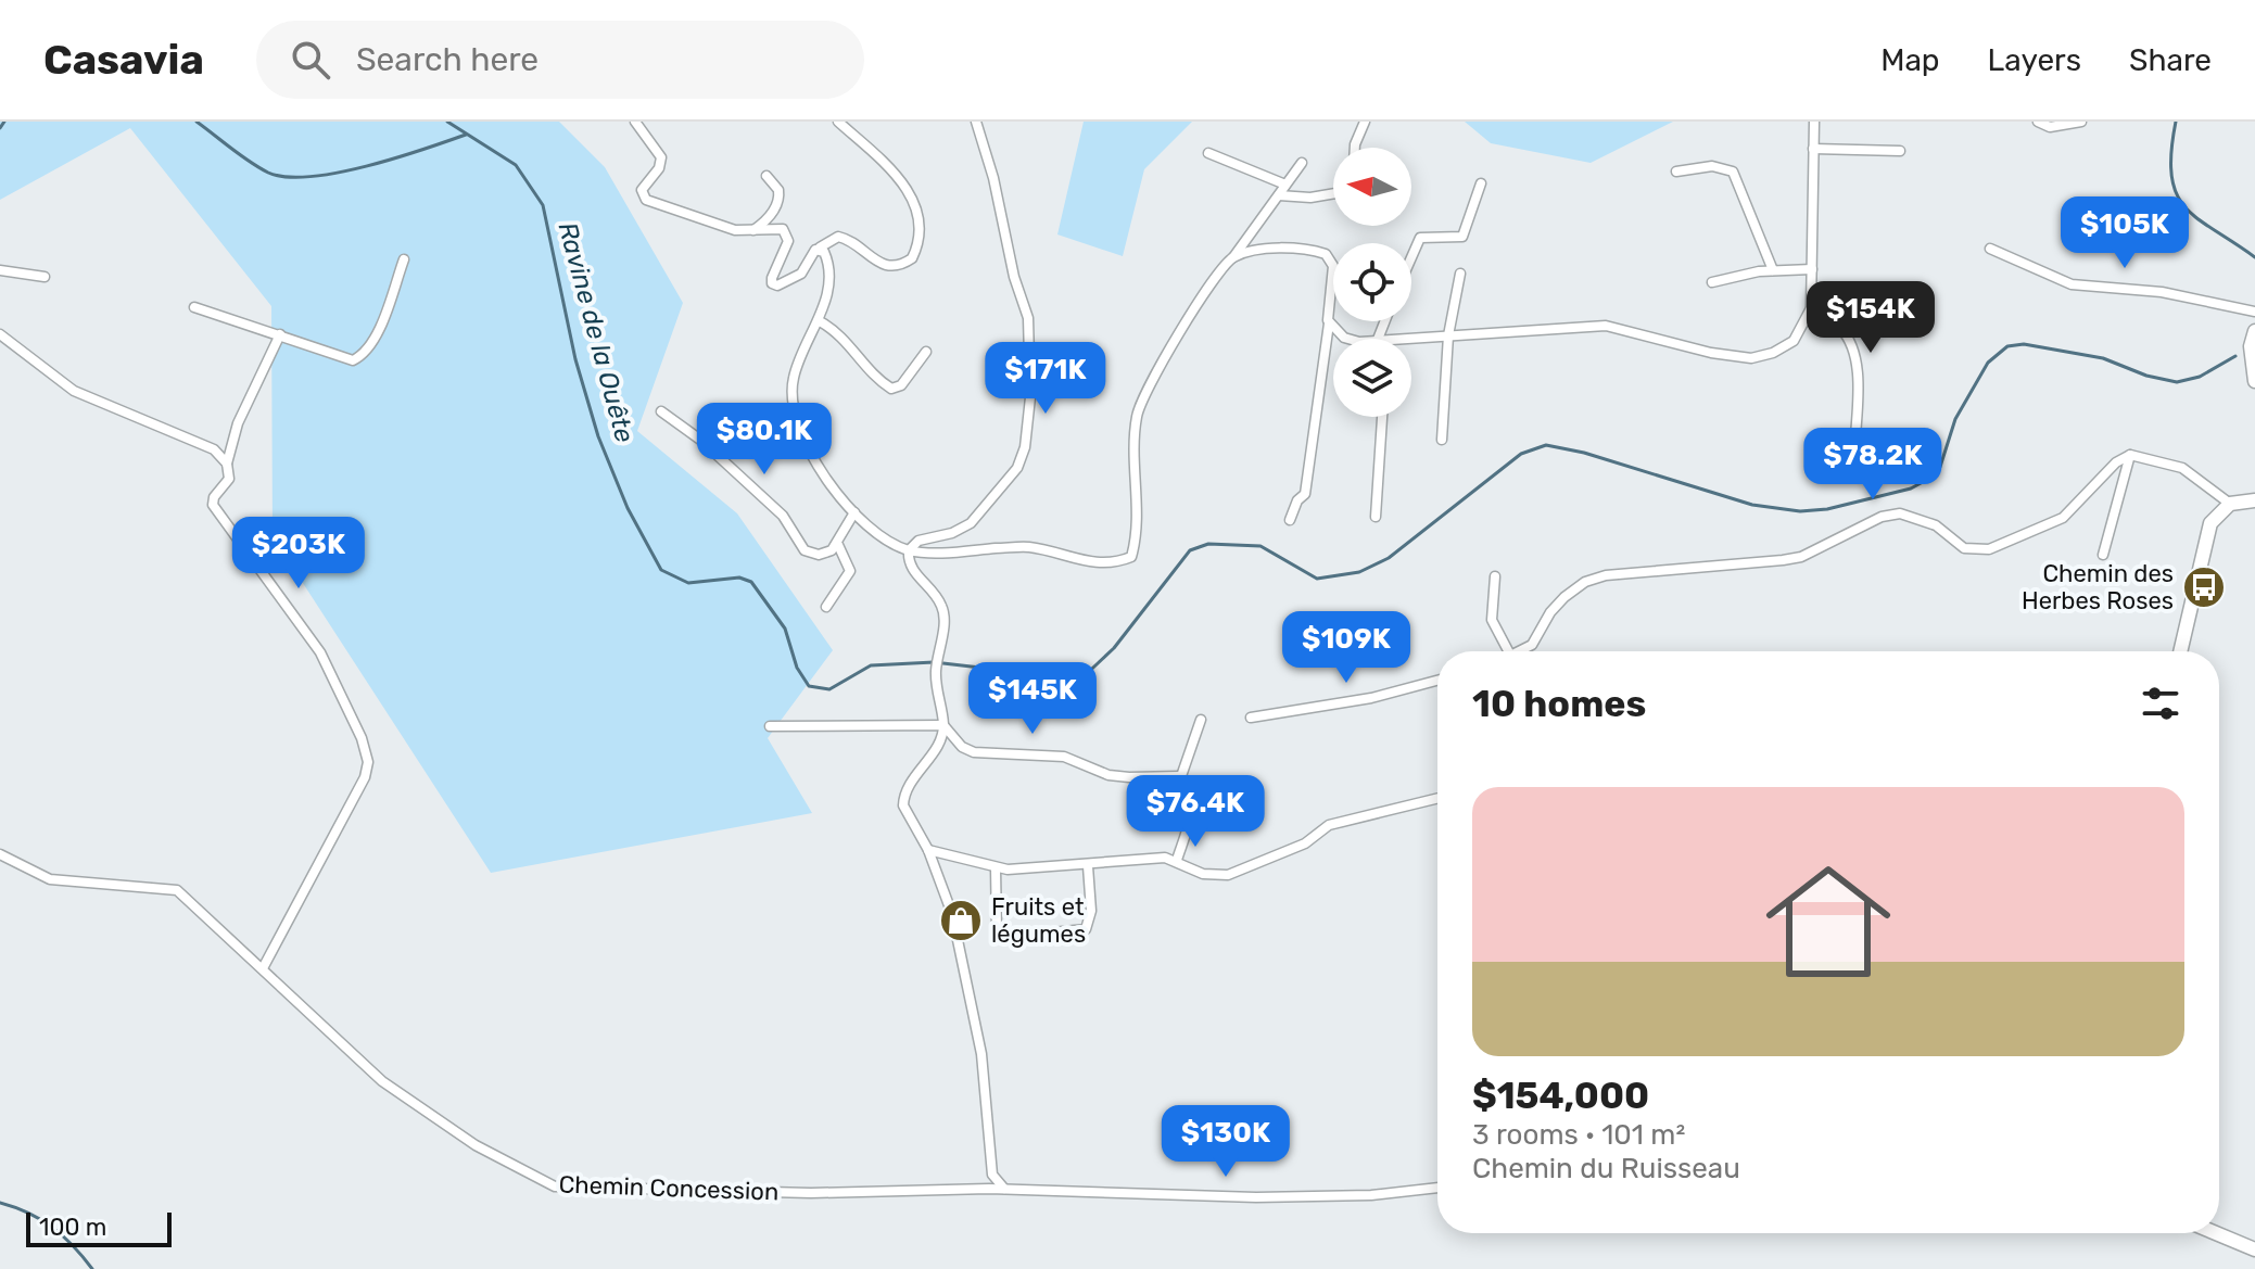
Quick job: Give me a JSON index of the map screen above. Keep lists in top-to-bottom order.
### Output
{
  "streets": {
    "street": ["Chemin Concession"]
  },
  "water": ["Ravine de la Ouête"],
  "places": {
    "bus stop": ["Chemin des Herbes Roses"],
    "shop": ["Fruits et légumes"]
  },
  "scale_bar": "100 m",
  "north": "left",
  "page": {
    "header": "Casavia",
    "search": "Search here",
    "nav": ["Map", "Layers", "Share"],
    "price": [
      "$105K",
      "$154K",
      "$171K",
      "$80.1K",
      "$78.2K",
      "$203K",
      "$109K",
      "$145K",
      "$76.4K",
      "$130K"
    ],
    "heading": "10 homes",
    "list": [
      {
        "name": "$154,000",
        "note": "3 rooms · 101 m² · Chemin du Ruisseau"
      }
    ],
    "scale": "100 m"
  }
}
